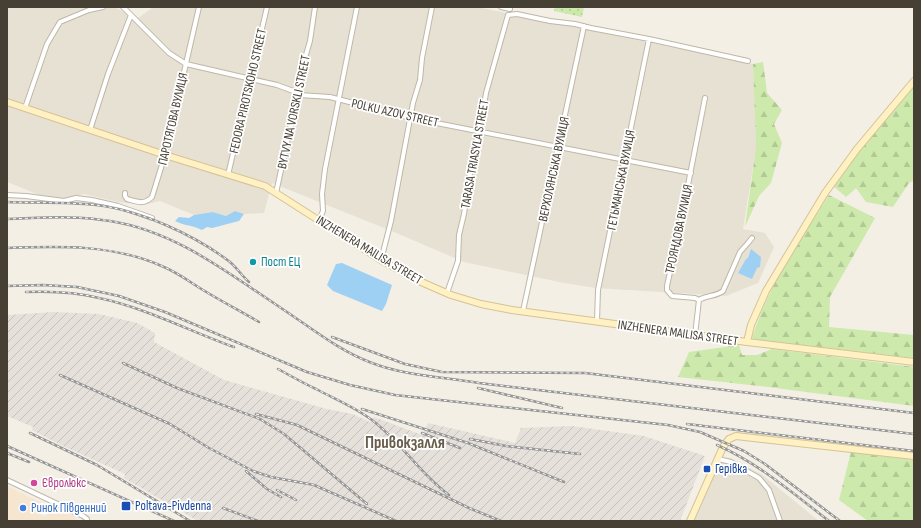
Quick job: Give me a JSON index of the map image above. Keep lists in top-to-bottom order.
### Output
{
  "streets": {
    "street": [
      "FEDORA PIROTSKOHO STREET",
      "BYTVY NA VORSKLI STREET",
      "POLKU AZOV STREET",
      "ПАРОТЯГОВА ВУЛИЦЯ",
      "TARASA TRIASYLA STREET",
      "ВЕРХОЛЯНСЬКА ВУЛИЦЯ",
      "ГЕТЬМАНСЬКА ВУЛИЦЯ",
      "ТРОЯНДОВА ВУЛИЦЯ",
      "INZHENERA MAILISA STREET"
    ]
  },
  "crossings": [
    ["FEDORA PIROTSKOHO STREET", "POLKU AZOV STREET"],
    ["FEDORA PIROTSKOHO STREET", "INZHENERA MAILISA STREET"],
    ["BYTVY NA VORSKLI STREET", "POLKU AZOV STREET"],
    ["BYTVY NA VORSKLI STREET", "INZHENERA MAILISA STREET"],
    ["POLKU AZOV STREET", "ПАРОТЯГОВА ВУЛИЦЯ"],
    ["POLKU AZOV STREET", "TARASA TRIASYLA STREET"],
    ["POLKU AZOV STREET", "ВЕРХОЛЯНСЬКА ВУЛИЦЯ"],
    ["POLKU AZOV STREET", "ГЕТЬМАНСЬКА ВУЛИЦЯ"],
    ["POLKU AZOV STREET", "ТРОЯНДОВА ВУЛИЦЯ"],
    ["ПАРОТЯГОВА ВУЛИЦЯ", "INZHENERA MAILISA STREET"],
    ["TARASA TRIASYLA STREET", "ВЕРХОЛЯНСЬКА ВУЛИЦЯ"],
    ["TARASA TRIASYLA STREET", "INZHENERA MAILISA STREET"],
    ["ВЕРХОЛЯНСЬКА ВУЛИЦЯ", "INZHENERA MAILISA STREET"],
    ["ГЕТЬМАНСЬКА ВУЛИЦЯ", "INZHENERA MAILISA STREET"]
  ],
  "districts": ["Привокзалля"],
  "places": {
    "other": ["Пост ЕЦ", "Євролюкс", "Ринок Південний"],
    "transit": ["Герівка", "Poltava-Pivdenna"]
  }
}
